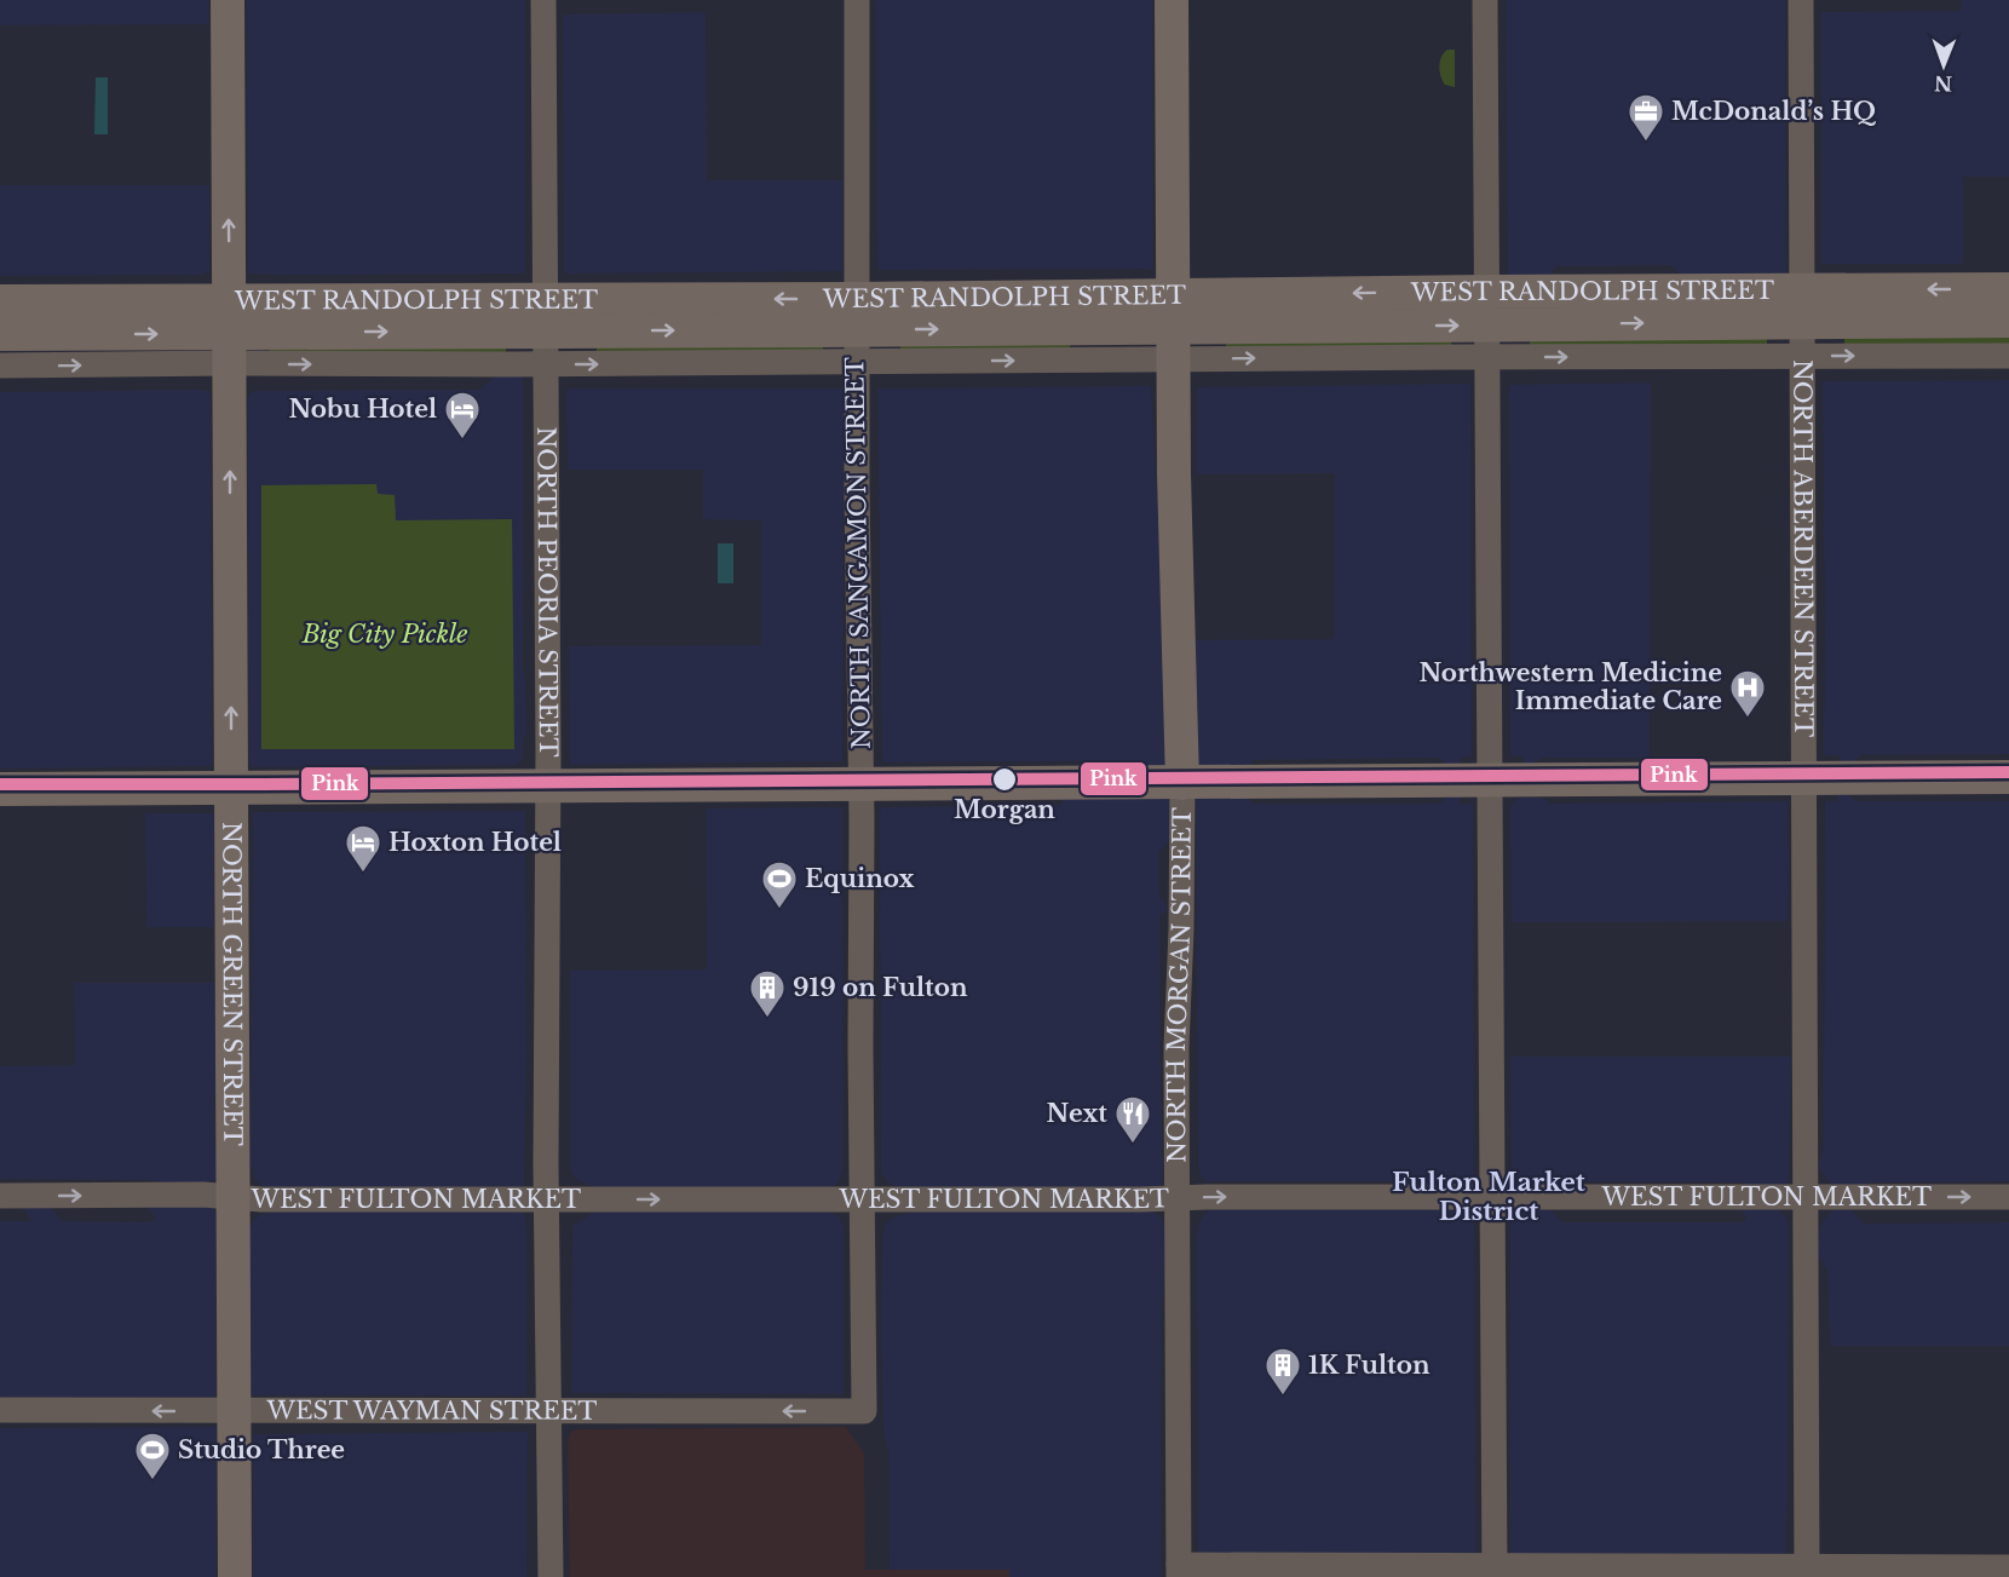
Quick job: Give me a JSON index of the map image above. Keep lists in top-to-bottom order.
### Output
{
  "streets": {
    "street": [
      "WEST RANDOLPH STREET",
      "NORTH ABERDEEN STREET",
      "NORTH SANGAMON STREET",
      "NORTH PEORIA STREET",
      "NORTH GREEN STREET",
      "NORTH MORGAN STREET",
      "WEST FULTON MARKET",
      "WEST WAYMAN STREET"
    ]
  },
  "crossings": [
    ["WEST RANDOLPH STREET", "NORTH ABERDEEN STREET"],
    ["WEST RANDOLPH STREET", "NORTH SANGAMON STREET"],
    ["WEST RANDOLPH STREET", "NORTH PEORIA STREET"],
    ["WEST RANDOLPH STREET", "NORTH GREEN STREET"],
    ["WEST RANDOLPH STREET", "NORTH MORGAN STREET"],
    ["NORTH ABERDEEN STREET", "WEST FULTON MARKET"],
    ["NORTH SANGAMON STREET", "WEST FULTON MARKET"],
    ["NORTH SANGAMON STREET", "WEST WAYMAN STREET"],
    ["NORTH PEORIA STREET", "WEST FULTON MARKET"],
    ["NORTH PEORIA STREET", "WEST WAYMAN STREET"],
    ["NORTH GREEN STREET", "WEST FULTON MARKET"],
    ["NORTH GREEN STREET", "WEST WAYMAN STREET"],
    ["NORTH MORGAN STREET", "WEST FULTON MARKET"]
  ],
  "one_way": ["NORTH GREEN STREET", "WEST FULTON MARKET", "WEST WAYMAN STREET"],
  "districts": ["Fulton Market District"],
  "parks": ["Big City Pickle"],
  "places": {
    "office": ["McDonald’s HQ"],
    "hotel": ["Nobu Hotel", "Hoxton Hotel"],
    "hospital": ["Northwestern Medicine Immediate Care"],
    "other": ["Morgan"],
    "sports": ["Equinox", "Studio Three"],
    "building": ["919 on Fulton", "1K Fulton"],
    "restaurant": ["Next"]
  },
  "lines": ["transit line Pink"],
  "north": "bottom"
}
